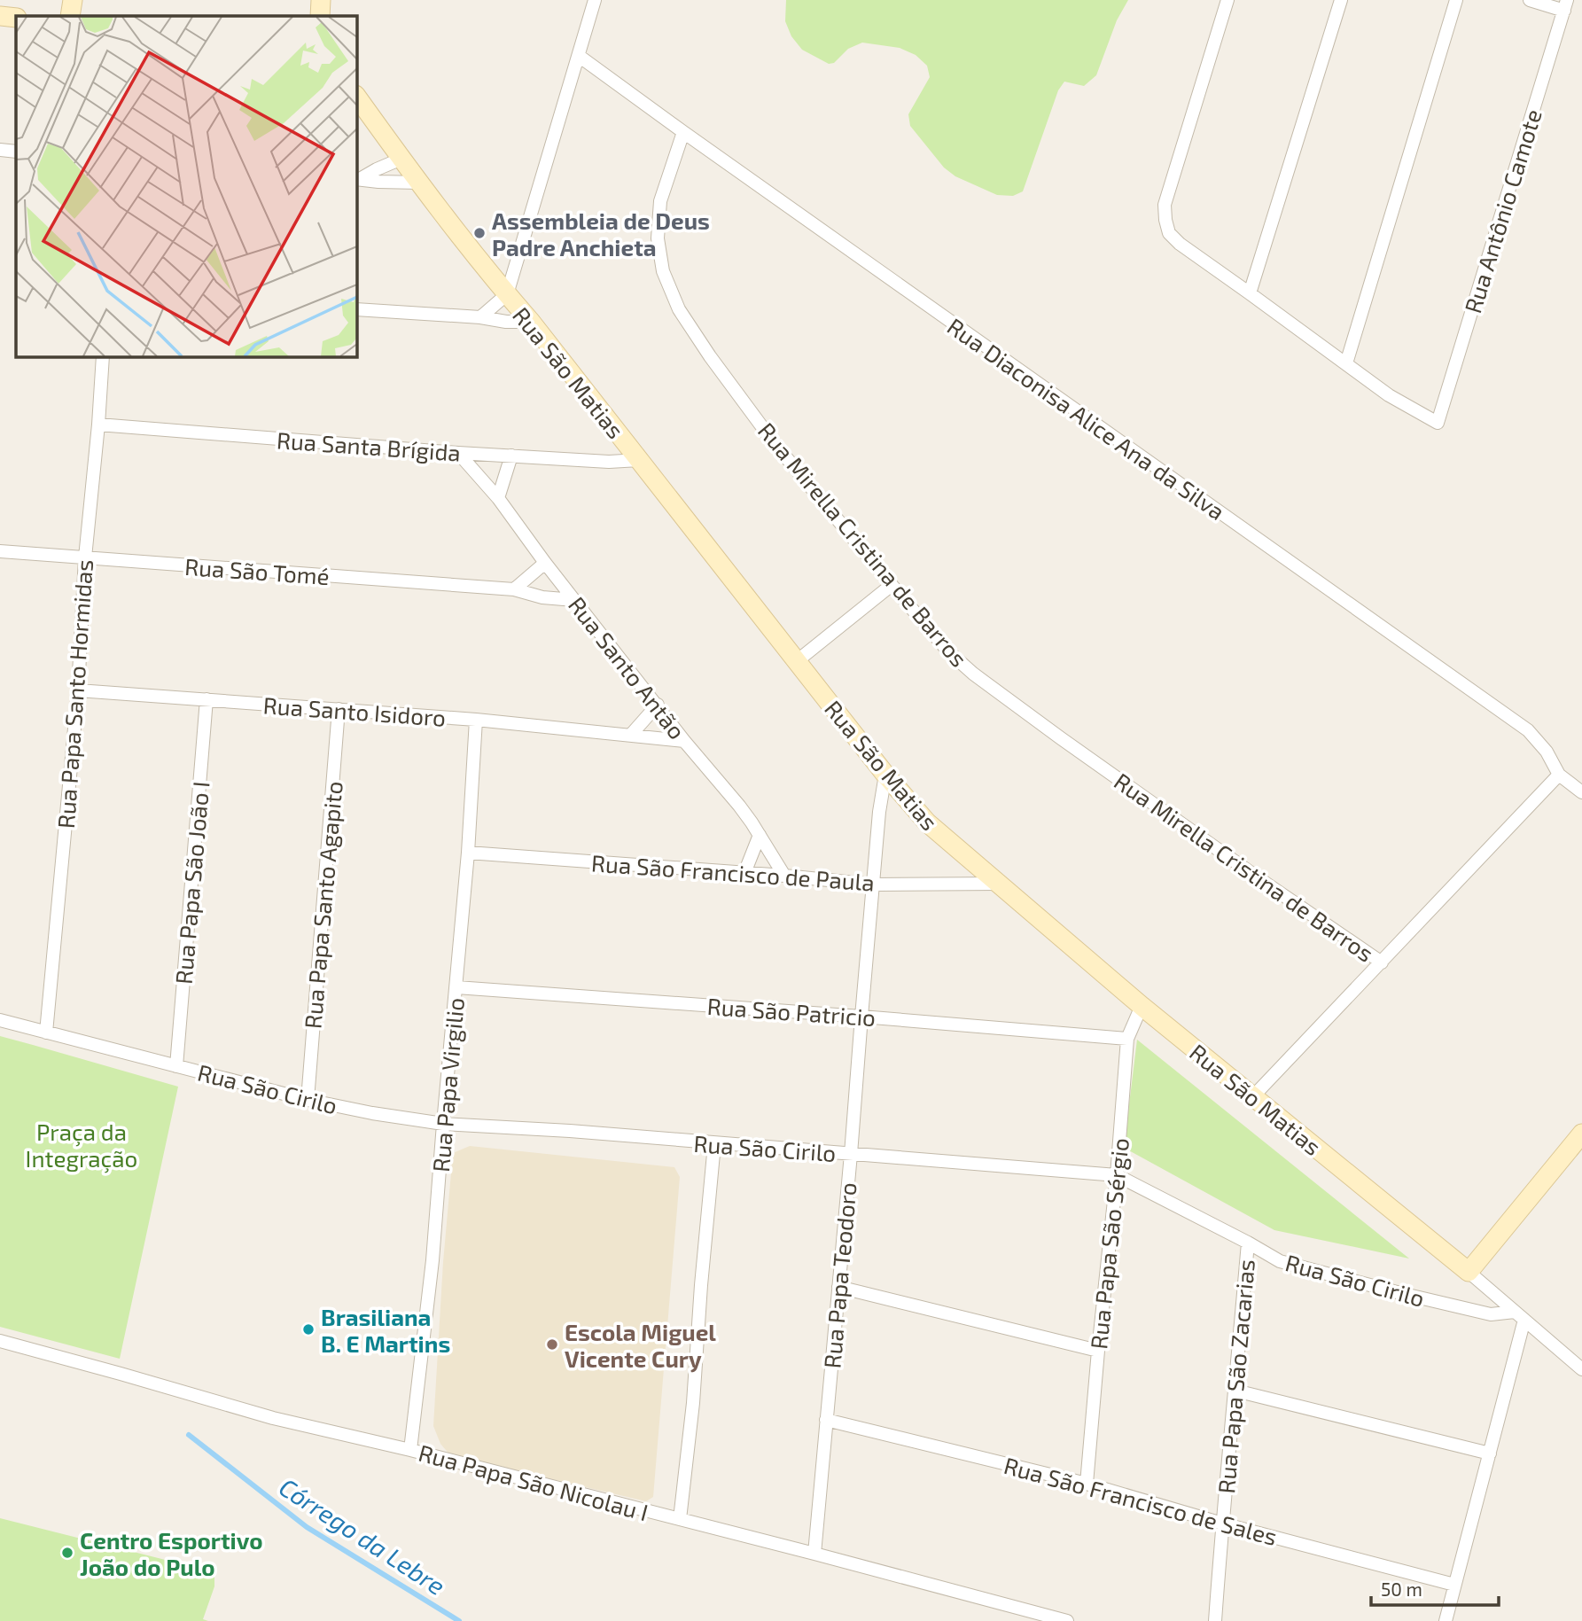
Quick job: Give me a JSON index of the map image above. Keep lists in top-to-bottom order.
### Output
{
  "streets": {
    "street": [
      "Rua Antônio Camote",
      "Rua São Matias",
      "Rua Diaconisa Alice Ana da Silva",
      "Rua Santa Brígida",
      "Rua Mirella Cristina de Barros",
      "Rua São Tomé",
      "Rua Santo Antão",
      "Rua Papa Santo Hormidas",
      "Rua Santo Isidoro",
      "Rua São Francisco de Paula",
      "Rua Papa São João I",
      "Rua Papa Santo Agapito",
      "Rua São Patricio",
      "Rua Papa Virgilio",
      "Rua São Cirilo",
      "Rua Papa São Sérgio",
      "Rua Papa Teodoro",
      "Rua Papa São Zacarias",
      "Rua Papa São Nicolau I",
      "Rua São Francisco de Sales"
    ]
  },
  "crossings": [
    ["Rua São Matias", "Rua Santa Brígida"],
    ["Rua São Matias", "Rua São Francisco de Paula"],
    ["Rua São Matias", "Rua São Cirilo"],
    ["Rua São Matias", "Rua Papa São Sérgio"],
    ["Rua São Matias", "Rua Papa Teodoro"],
    ["Rua Diaconisa Alice Ana da Silva", "Rua Mirella Cristina de Barros"],
    ["Rua Santa Brígida", "Rua Santo Antão"],
    ["Rua Santa Brígida", "Rua Papa Santo Hormidas"],
    ["Rua São Tomé", "Rua Santo Antão"],
    ["Rua São Tomé", "Rua Papa Santo Hormidas"],
    ["Rua Santo Antão", "Rua Santo Isidoro"],
    ["Rua Santo Antão", "Rua São Francisco de Paula"],
    ["Rua Papa Santo Hormidas", "Rua Santo Isidoro"],
    ["Rua Papa Santo Hormidas", "Rua São Cirilo"],
    ["Rua Santo Isidoro", "Rua Papa São João I"],
    ["Rua Santo Isidoro", "Rua Papa Santo Agapito"],
    ["Rua Santo Isidoro", "Rua Papa Virgilio"],
    ["Rua São Francisco de Paula", "Rua Papa Virgilio"],
    ["Rua São Francisco de Paula", "Rua Papa Teodoro"],
    ["Rua Papa São João I", "Rua São Cirilo"],
    ["Rua Papa Santo Agapito", "Rua São Cirilo"],
    ["Rua São Patricio", "Rua Papa Virgilio"],
    ["Rua São Patricio", "Rua Papa São Sérgio"],
    ["Rua São Patricio", "Rua Papa Teodoro"],
    ["Rua Papa Virgilio", "Rua São Cirilo"],
    ["Rua Papa Virgilio", "Rua Papa São Nicolau I"],
    ["Rua São Cirilo", "Rua Papa São Sérgio"],
    ["Rua São Cirilo", "Rua Papa Teodoro"],
    ["Rua São Cirilo", "Rua Papa São Zacarias"],
    ["Rua Papa São Sérgio", "Rua São Francisco de Sales"],
    ["Rua Papa Teodoro", "Rua Papa São Nicolau I"],
    ["Rua Papa Teodoro", "Rua São Francisco de Sales"],
    ["Rua Papa São Zacarias", "Rua São Francisco de Sales"]
  ],
  "water": ["Córrego da Lebre"],
  "parks": ["Praça da Integração"],
  "places": [
    "Assembleia de Deus Padre Anchieta",
    "Brasiliana B. E Martins",
    "Escola Miguel Vicente Cury",
    "Centro Esportivo João do Pulo"
  ],
  "scale_bar": "50 m"
}
